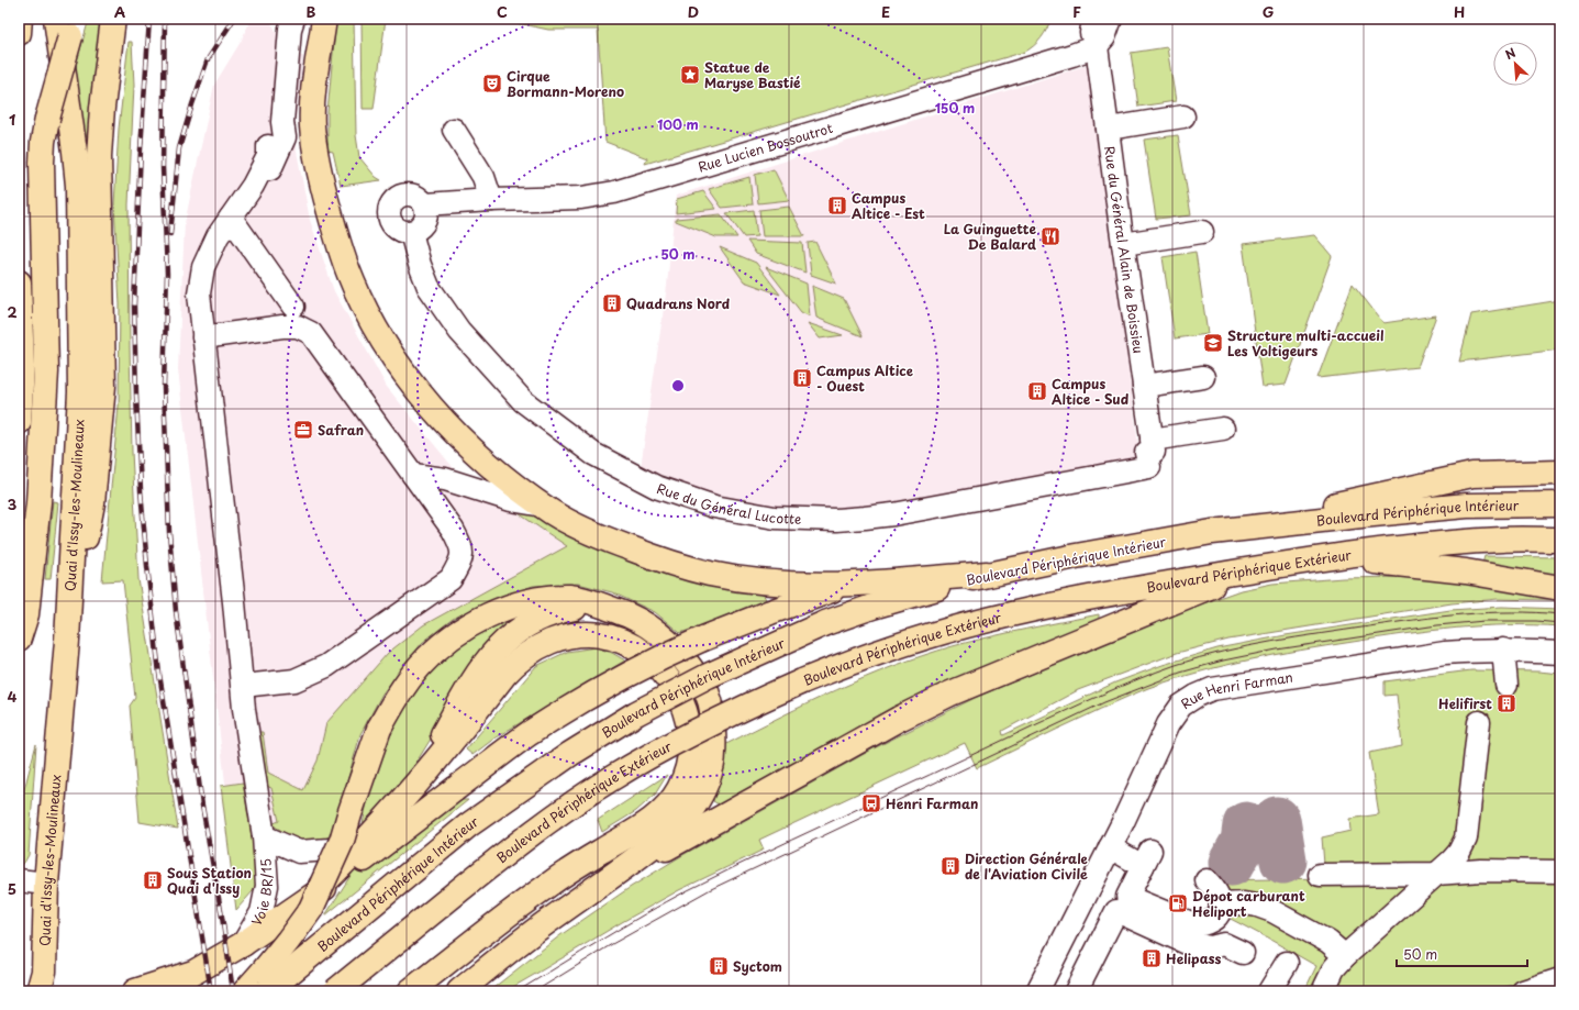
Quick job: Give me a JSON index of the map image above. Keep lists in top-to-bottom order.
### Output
{
  "streets": {
    "main road": ["Quai d'Issy-les-Moulineaux", "Boulevard Périphérique Intérieur", "Boulevard Périphérique Extérieur"],
    "street": [
      "Rue Lucien Bossoutrot",
      "Rue du Général Alain de Boissieu",
      "Rue du Général Lucotte",
      "Rue Henri Farman",
      "Voie BR/15"
    ]
  },
  "crossings": [
    ["Rue Lucien Bossoutrot", "Rue du Général Alain de Boissieu"],
    ["Rue Lucien Bossoutrot", "Rue du Général Lucotte"],
    ["Rue du Général Alain de Boissieu", "Rue du Général Lucotte"]
  ],
  "places": {
    "place": ["Statue de Maryse Bastié"],
    "theatre": ["Cirque Bormann-Moreno"],
    "building": [
      "Campus Altice - Est",
      "Quadrans Nord",
      "Campus Altice - Ouest",
      "Campus Altice - Sud",
      "Helifirst",
      "Direction Générale de l'Aviation Civile",
      "Sous Station Quai d'Issy",
      "Helipass",
      "Syctom"
    ],
    "restaurant": ["La Guinguette De Balard"],
    "school or university": ["Structure multi-accueil Les Voltigeurs"],
    "office": ["Safran"],
    "bus stop": ["Henri Farman"],
    "fuel station": ["Dépot carburant Heliport"]
  },
  "scale_bar": "50 m",
  "north": "top left",
  "grid": {
    "columns": [
      "A",
      "B",
      "C",
      "D",
      "E",
      "F",
      "G",
      "H"
    ],
    "rows": [
      "1",
      "2",
      "3",
      "4",
      "5"
    ]
  },
  "rings": ["150 m", "100 m", "50 m"]
}
